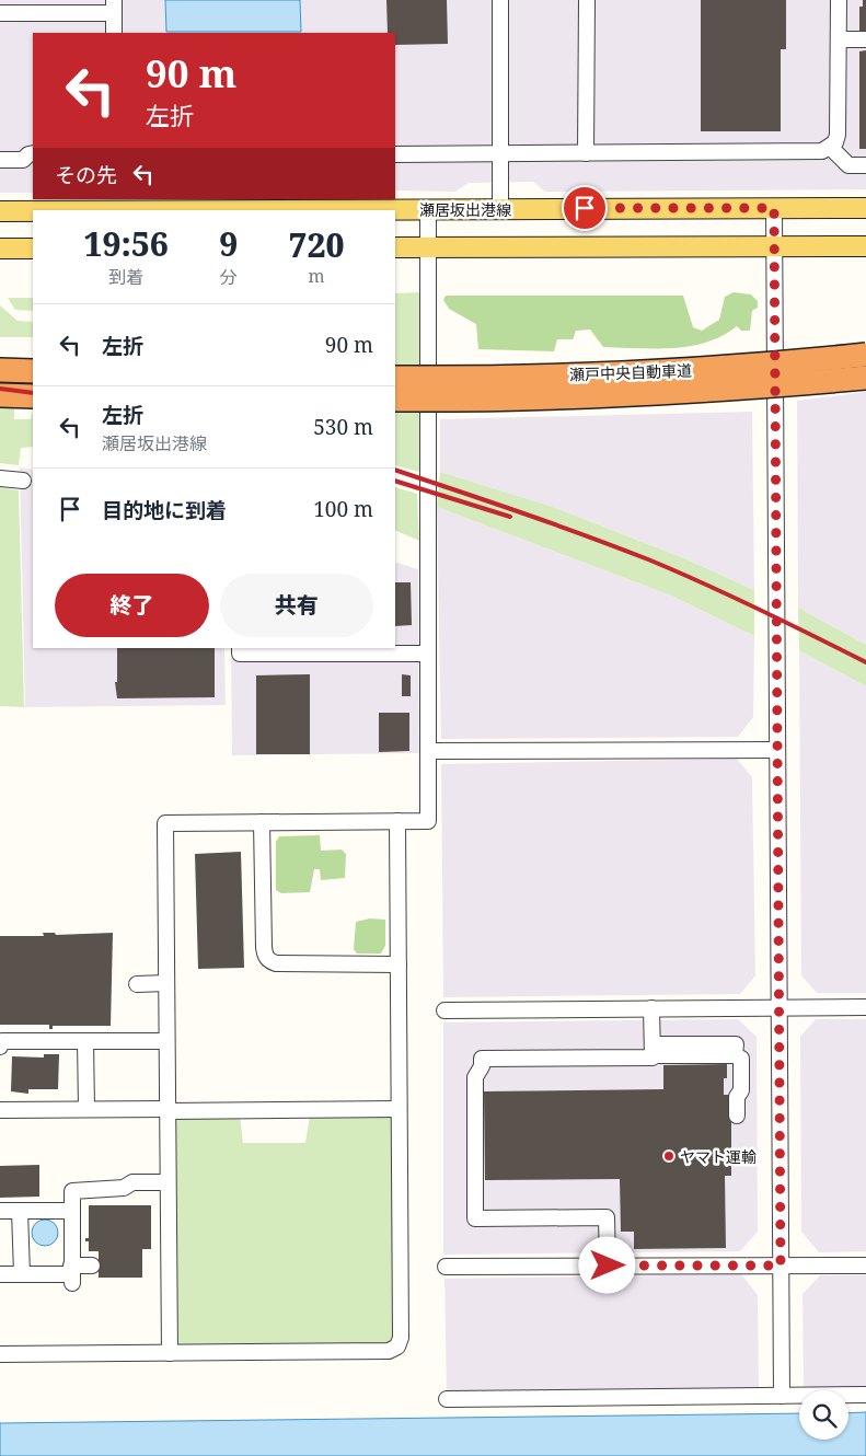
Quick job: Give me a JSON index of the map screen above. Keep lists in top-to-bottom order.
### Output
{
  "streets": {
    "highway": ["瀬戸中央自動車道"],
    "main road": ["瀬居坂出港線"]
  },
  "places": ["ヤマト運輸"],
  "page": {
    "turn": ["90 m", "左折"],
    "then": "その先",
    "eta": [
      "19:56",
      "到着",
      "9",
      "分",
      "720",
      "m"
    ],
    "list": [
      {
        "name": "左折",
        "value": "90 m"
      },
      {
        "name": "左折",
        "note": "瀬居坂出港線",
        "value": "530 m"
      },
      {
        "name": "目的地に到着",
        "value": "100 m"
      }
    ],
    "buttons": ["終了", "共有"]
  }
}
